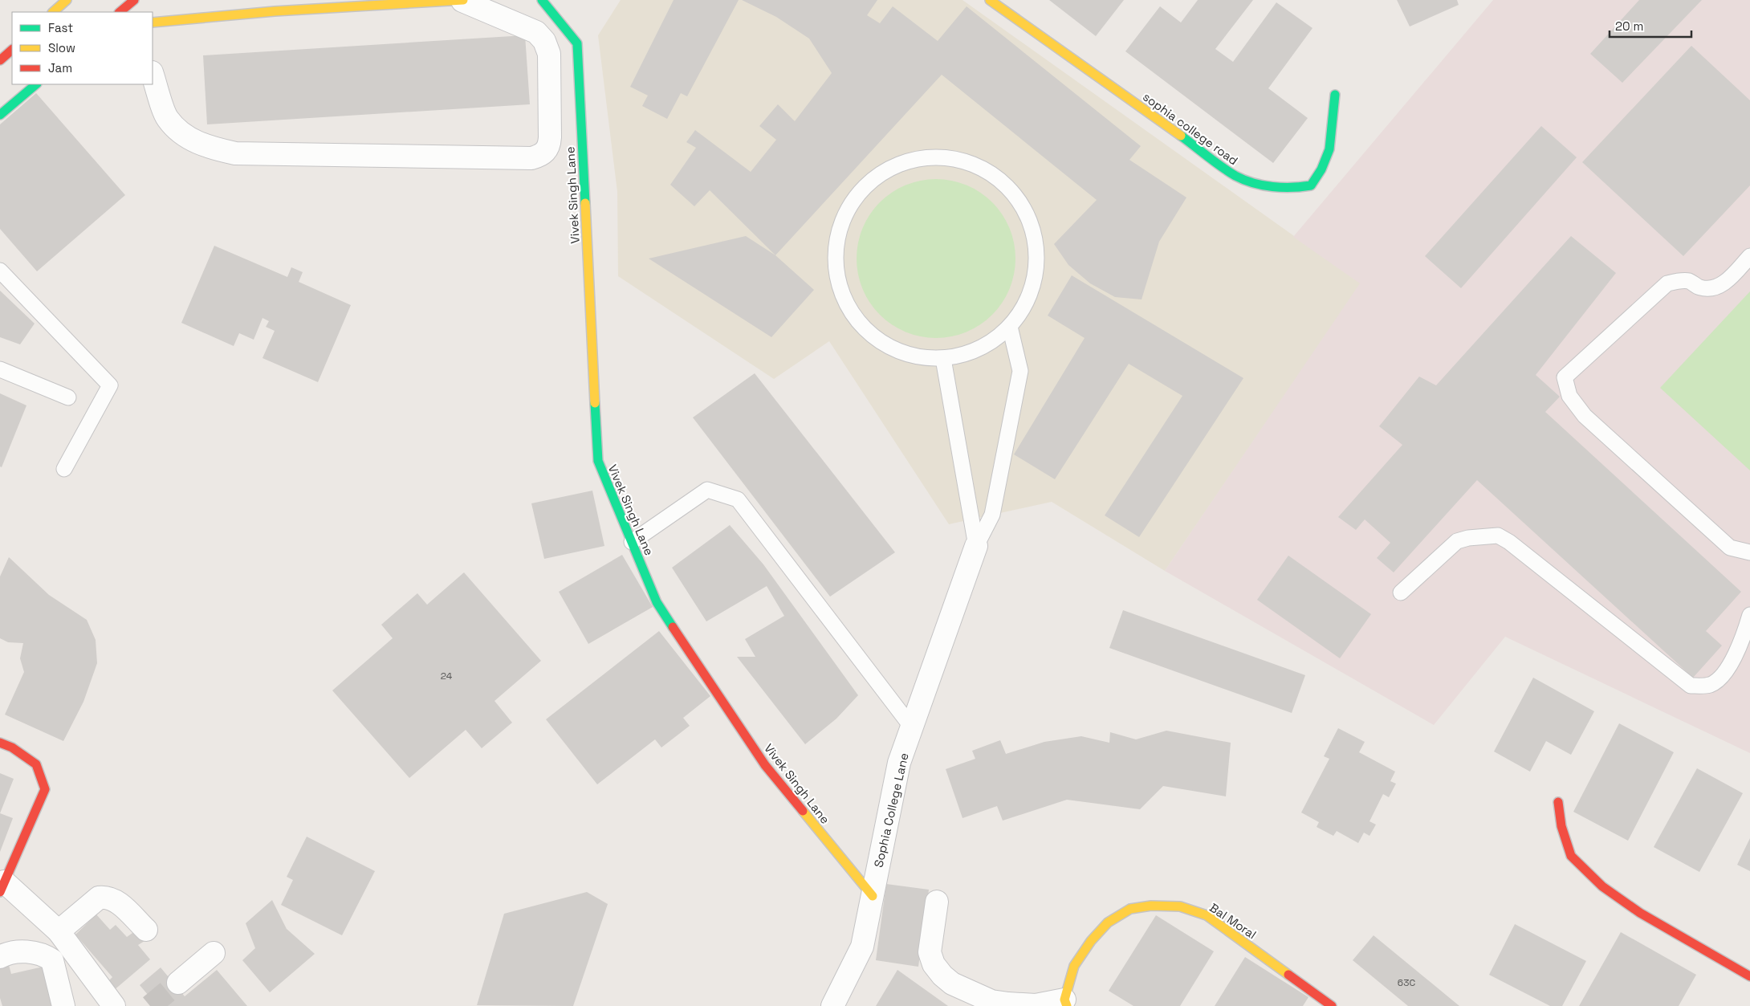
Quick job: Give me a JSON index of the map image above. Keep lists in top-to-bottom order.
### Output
{
  "streets": {
    "street": [
      "sophia college road",
      "Vivek Singh Lane",
      "Sophia College Lane",
      "Bal Moral"
    ]
  },
  "crossings": [
    ["Vivek Singh Lane", "Sophia College Lane"]
  ],
  "house_numbers": ["24", "63C"],
  "legend": ["Fast", "Slow", "Jam"],
  "scale_bar": "20 m"
}
